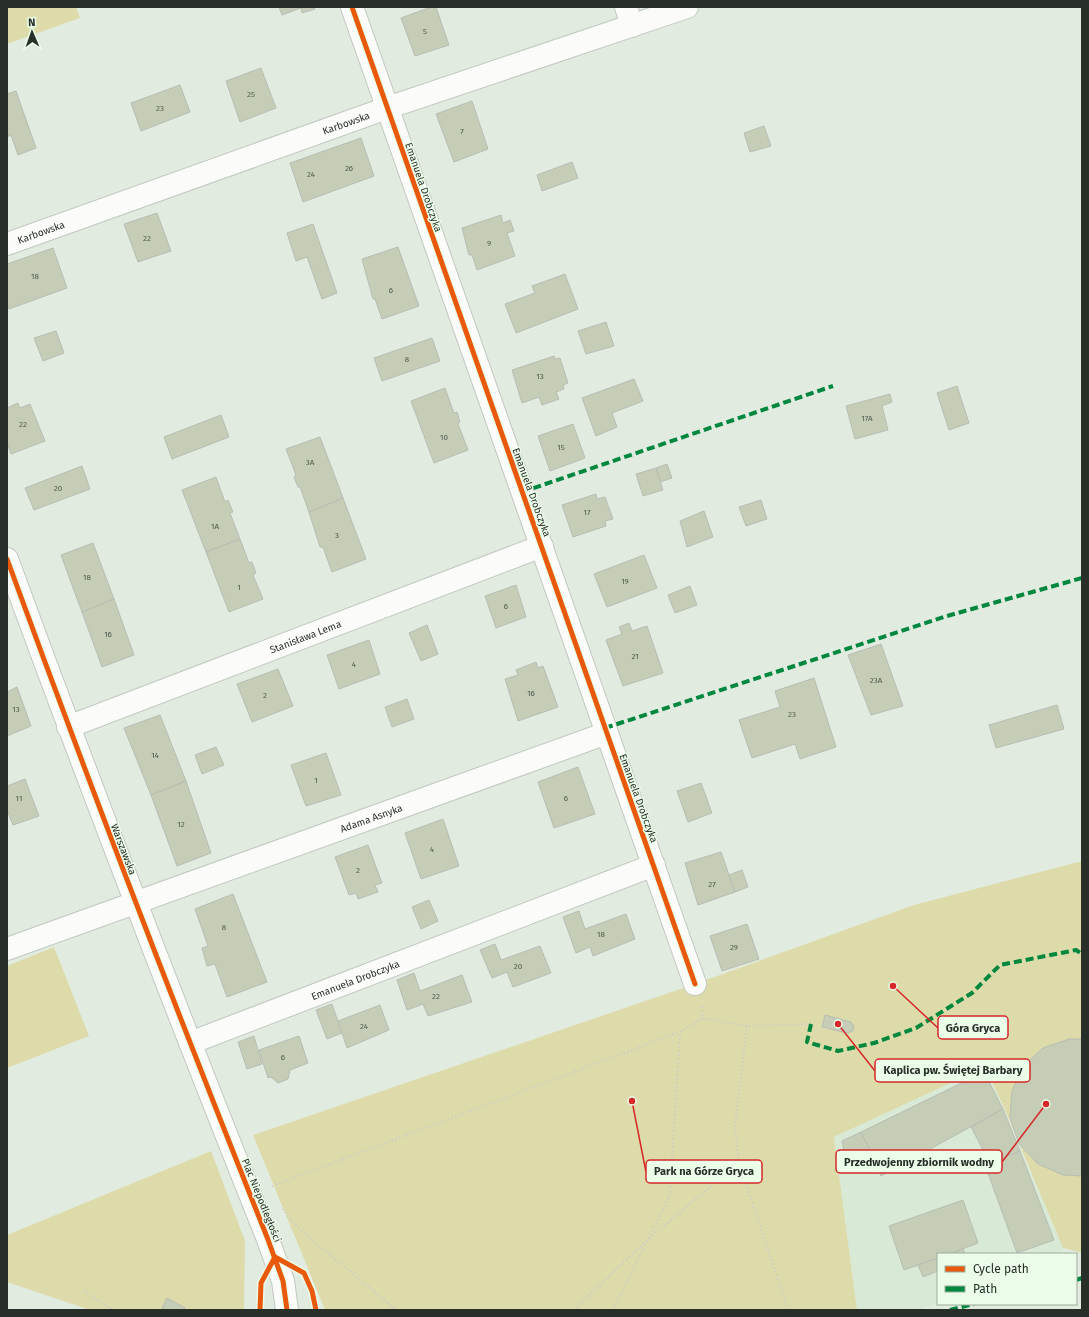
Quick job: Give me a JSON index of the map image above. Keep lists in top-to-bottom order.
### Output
{
  "streets": {
    "street": [
      "Karbowska",
      "Emanuela Drobczyka",
      "Stanisława Lema",
      "Adama Asnyka",
      "Warszawska",
      "Plac Niepodległości"
    ]
  },
  "crossings": [
    ["Karbowska", "Emanuela Drobczyka"],
    ["Emanuela Drobczyka", "Stanisława Lema"],
    ["Emanuela Drobczyka", "Adama Asnyka"],
    ["Emanuela Drobczyka", "Warszawska"],
    ["Stanisława Lema", "Warszawska"],
    ["Adama Asnyka", "Warszawska"],
    ["Warszawska", "Plac Niepodległości"]
  ],
  "places": [
    "Góra Gryca",
    "Kaplica pw. Świętej Barbary",
    "Park na Górze Gryca",
    "Przedwojenny zbiornik wodny"
  ],
  "house_numbers": [
    "5",
    "25",
    "23",
    "7",
    "26",
    "24",
    "22",
    "9",
    "18",
    "6",
    "8",
    "13",
    "17A",
    "22",
    "10",
    "15",
    "3A",
    "20",
    "17",
    "1A",
    "3",
    "18",
    "19",
    "1",
    "6",
    "16",
    "21",
    "4",
    "23A",
    "16",
    "2",
    "13",
    "23",
    "14",
    "1",
    "11",
    "6",
    "12",
    "4",
    "2",
    "27",
    "8",
    "18",
    "29",
    "20",
    "22",
    "24",
    "6"
  ],
  "legend": ["Cycle path", "Path"],
  "north": "top"
}
